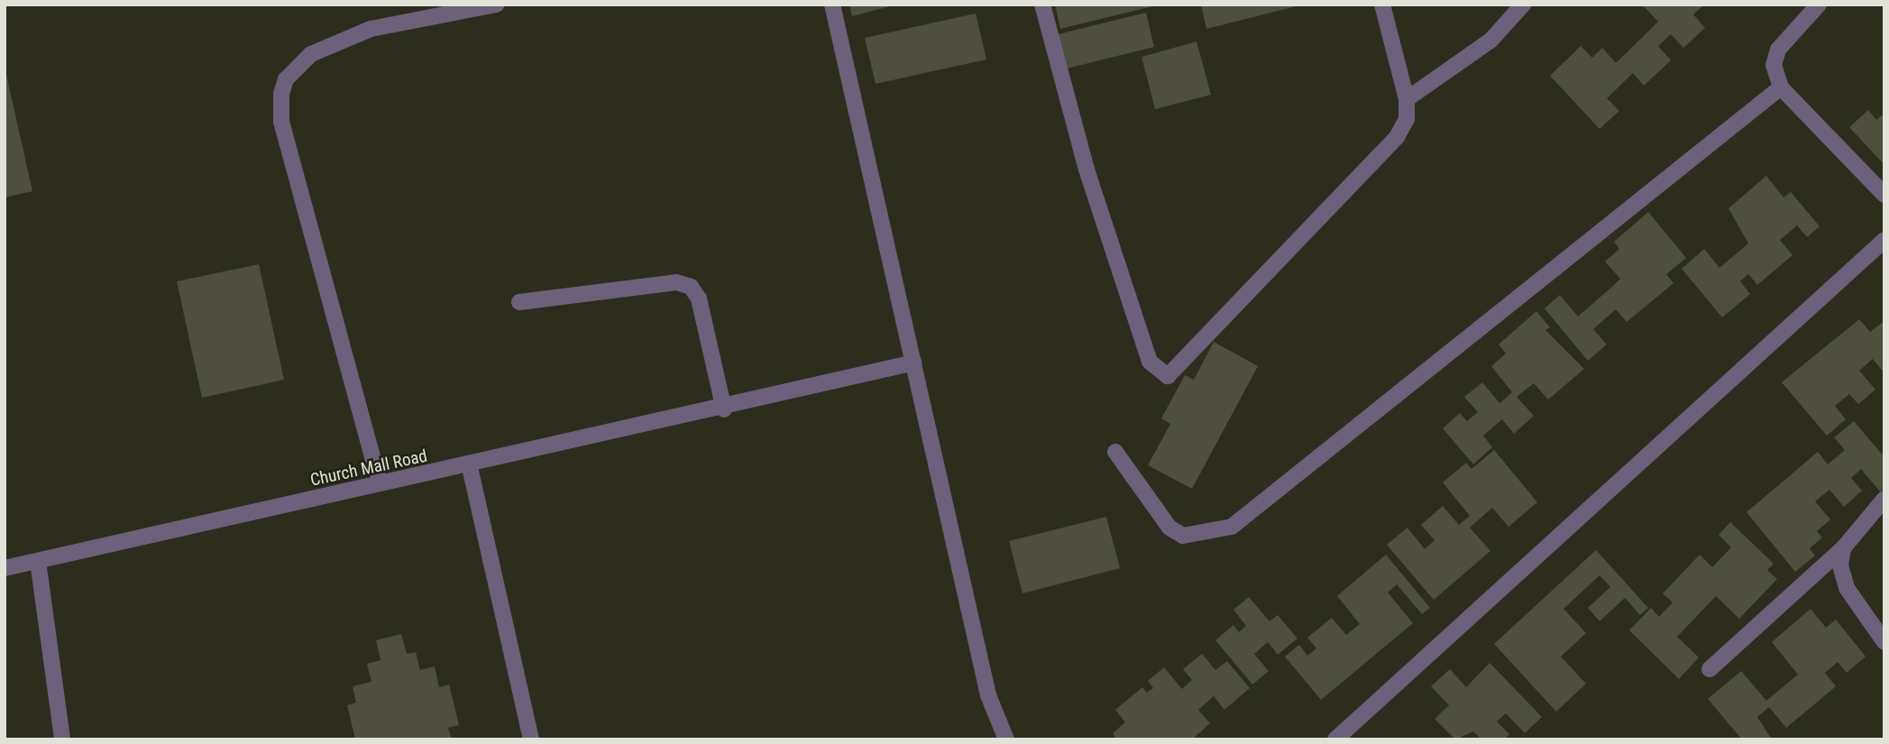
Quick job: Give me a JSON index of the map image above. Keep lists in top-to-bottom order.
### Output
{
  "streets": {
    "street": ["Church Mall Road"]
  }
}
